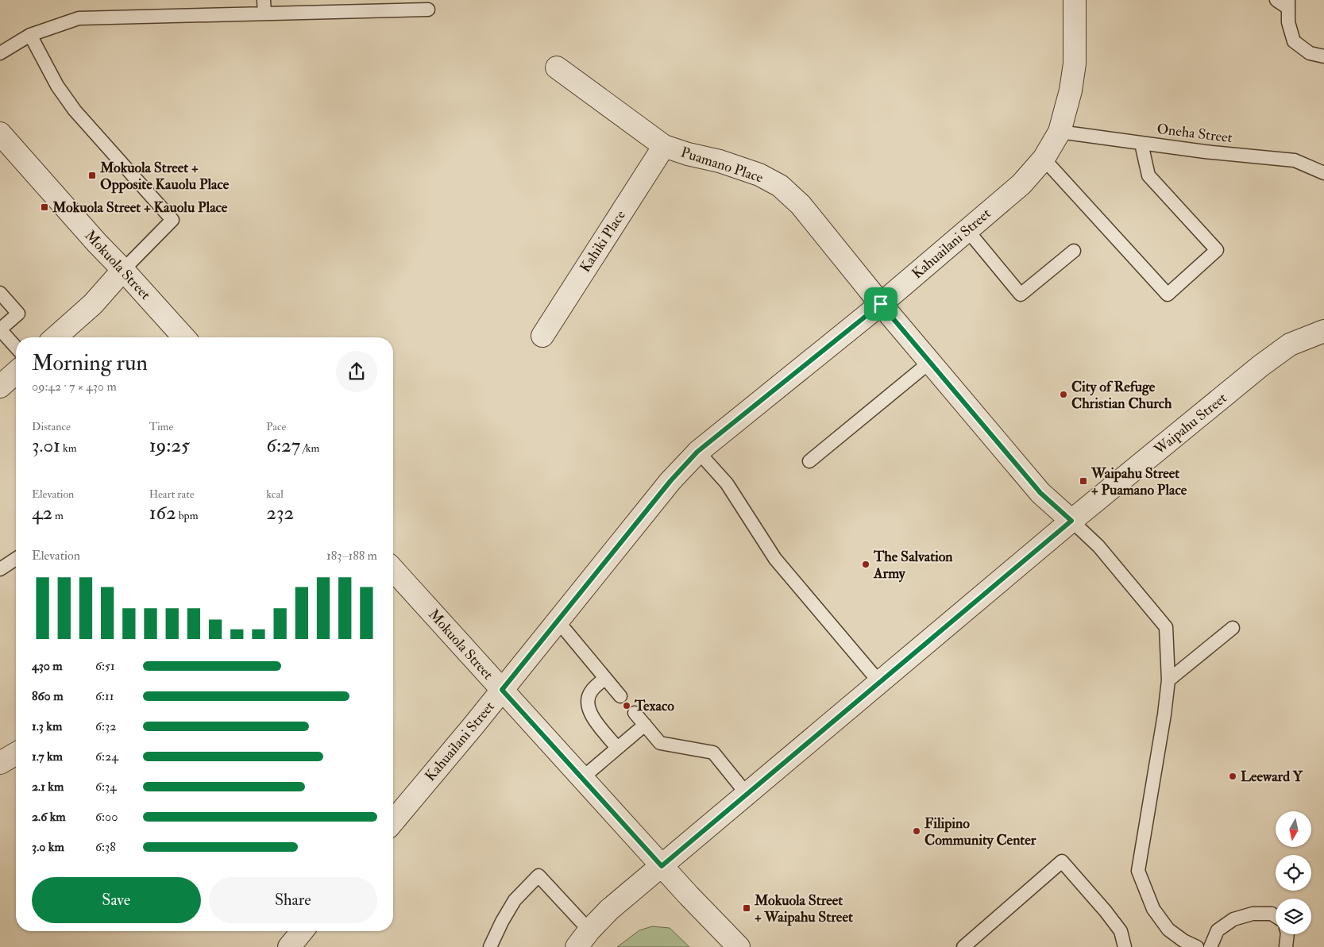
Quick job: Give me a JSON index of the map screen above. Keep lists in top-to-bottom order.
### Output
{
  "streets": {
    "street": [
      "Puamano Place",
      "Kahiki Place",
      "Kahuailani Street",
      "Mokuola Street",
      "Waipahu Street"
    ],
    "lane": ["Oneha Street"]
  },
  "crossings": [
    ["Oneha Street", "Kahuailani Street"],
    ["Puamano Place", "Kahiki Place"],
    ["Puamano Place", "Kahuailani Street"],
    ["Puamano Place", "Waipahu Street"],
    ["Kahuailani Street", "Mokuola Street"],
    ["Mokuola Street", "Waipahu Street"]
  ],
  "places": {
    "transit": [
      "Mokuola Street + Opposite Kauolu Place",
      "Mokuola Street + Kauolu Place",
      "Waipahu Street + Puamano Place",
      "Mokuola Street + Waipahu Street"
    ],
    "other": [
      "City of Refuge Christian Church",
      "The Salvation Army",
      "Texaco",
      "Leeward Y",
      "Filipino Community Center"
    ]
  },
  "north": "bottom",
  "page": {
    "heading": ["Morning run", "09:42 · 7 × 430 m"],
    "stats": [
      ["Distance", "3.01 km"],
      ["Time", "19:25"],
      ["Pace", "6:27 /km"],
      ["Elevation", "42 m"],
      ["Heart rate", "162 bpm"],
      ["kcal", "232"]
    ],
    "chart": ["Elevation", "183–188 m"],
    "list": [
      {
        "name": "430 m",
        "note": "6:51"
      },
      {
        "name": "860 m",
        "note": "6:11"
      },
      {
        "name": "1.3 km",
        "note": "6:32"
      },
      {
        "name": "1.7 km",
        "note": "6:24"
      },
      {
        "name": "2.1 km",
        "note": "6:34"
      },
      {
        "name": "2.6 km",
        "note": "6:00"
      },
      {
        "name": "3.0 km",
        "note": "6:38"
      }
    ],
    "buttons": ["Save", "Share"]
  }
}
